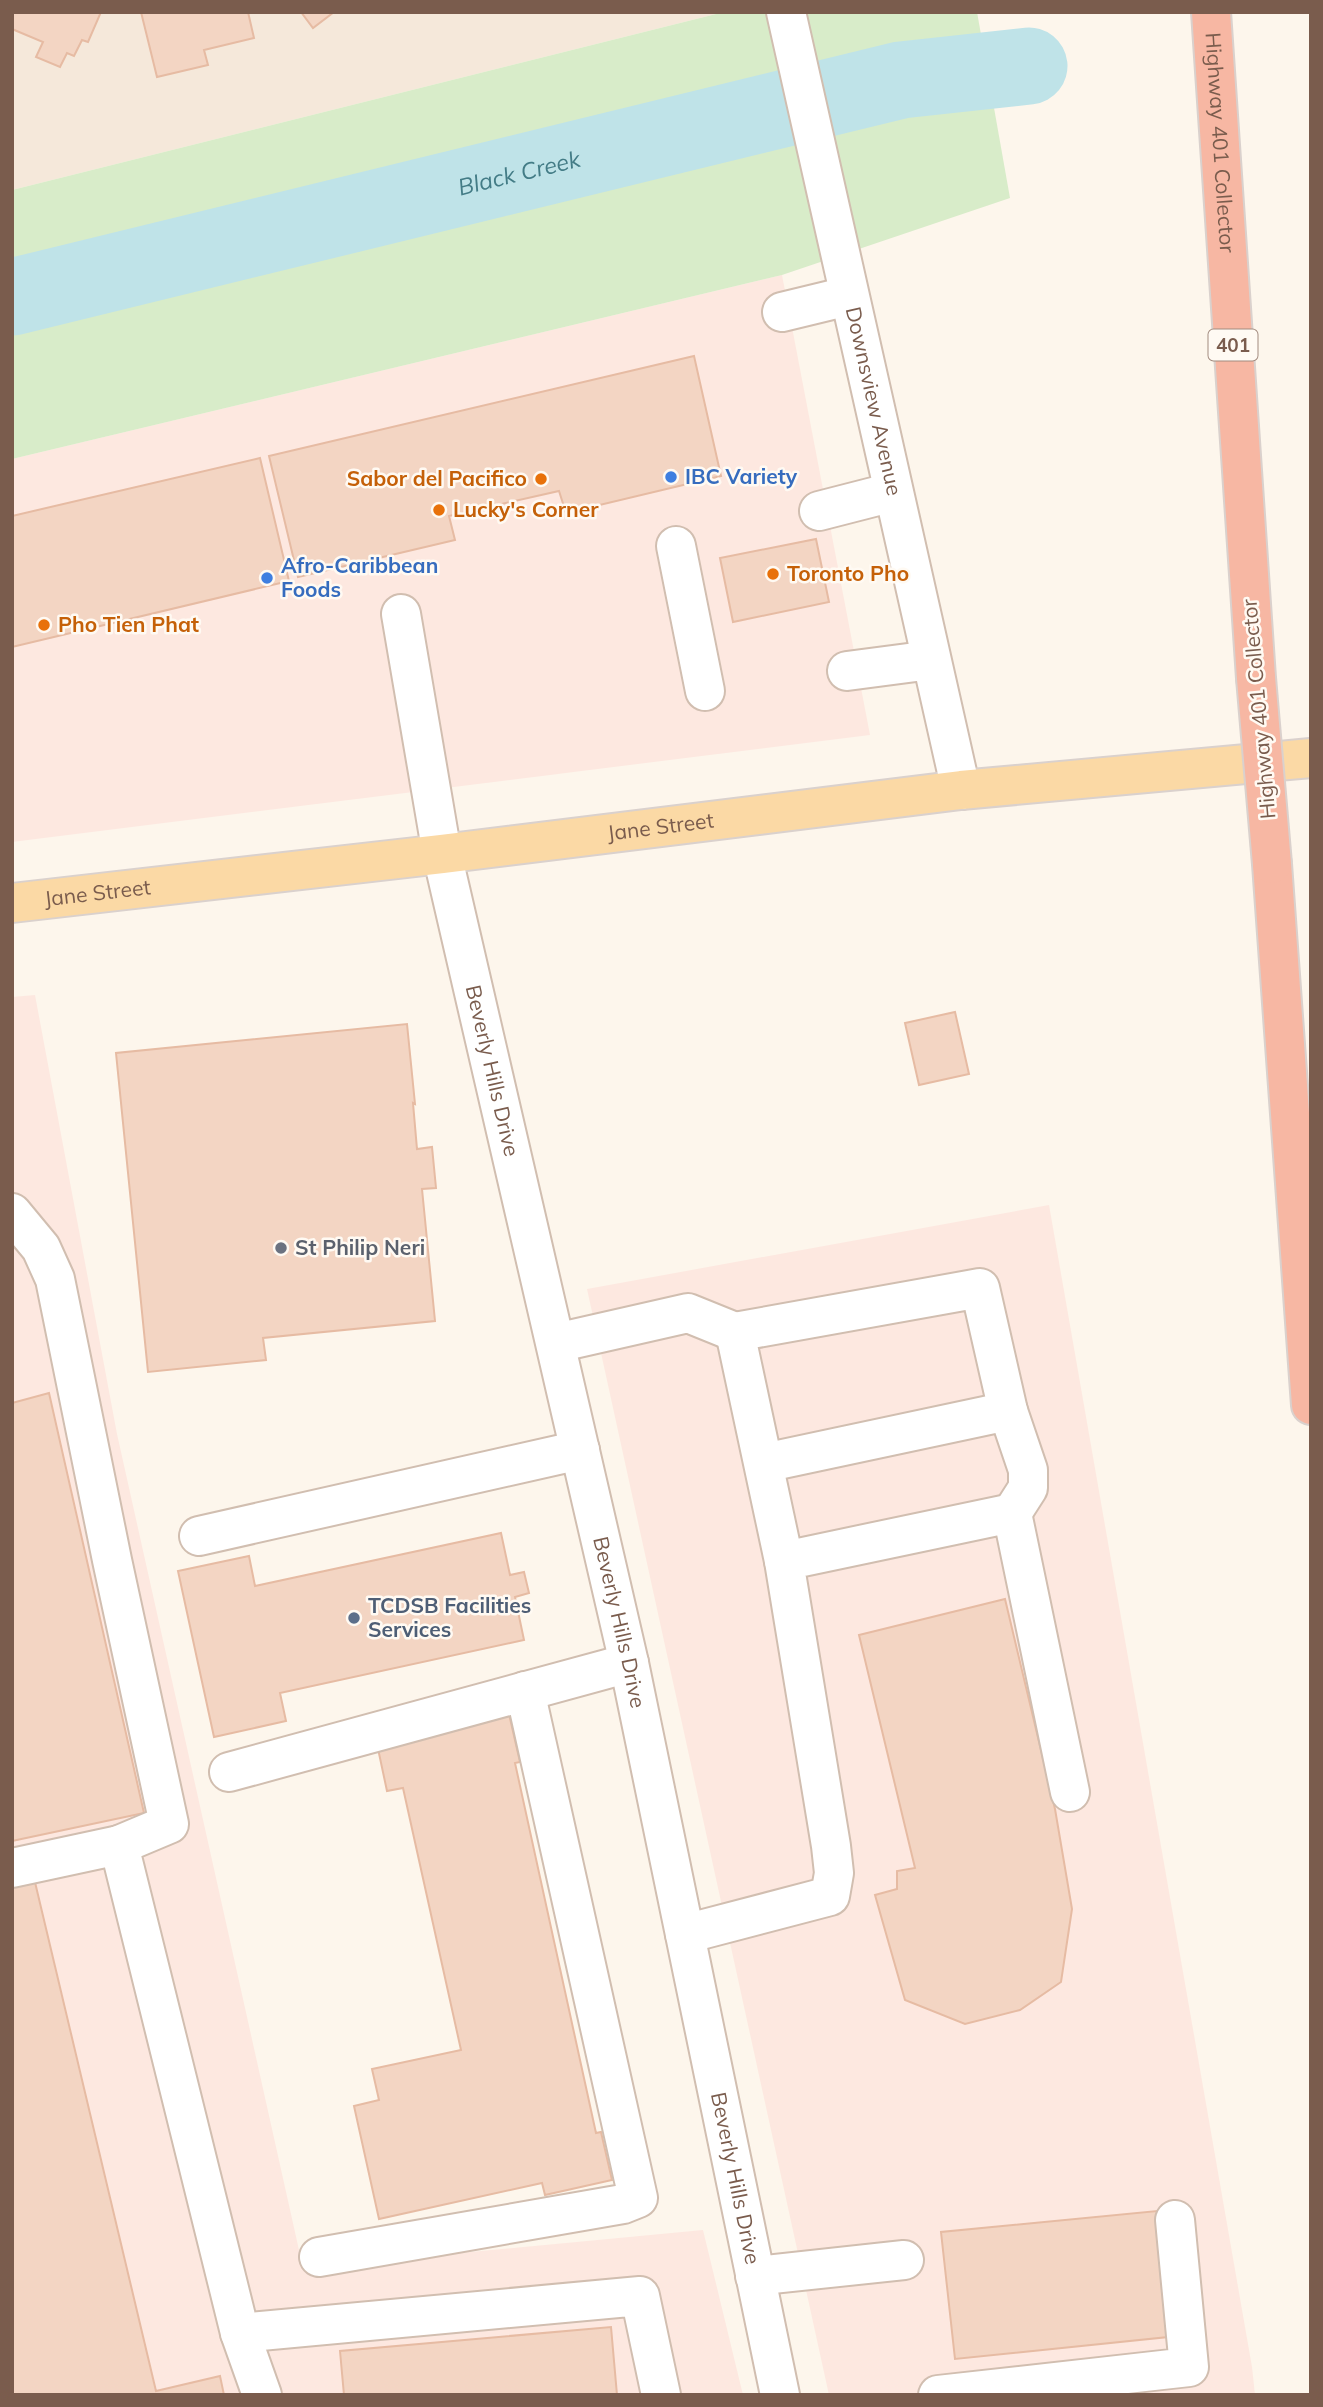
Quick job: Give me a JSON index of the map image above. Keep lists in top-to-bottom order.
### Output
{
  "streets": {
    "highway": ["Highway 401 Collector", "401"],
    "main road": ["Jane Street"],
    "street": ["Downsview Avenue", "Beverly Hills Drive"]
  },
  "crossings": [
    ["Downsview Avenue", "Jane Street"],
    ["Jane Street", "Beverly Hills Drive"]
  ],
  "water": ["Black Creek"],
  "places": [
    "IBC Variety",
    "Sabor del Pacifico",
    "Lucky's Corner",
    "Toronto Pho",
    "Afro-Caribbean Foods",
    "Pho Tien Phat",
    "St Philip Neri",
    "TCDSB Facilities Services"
  ]
}
